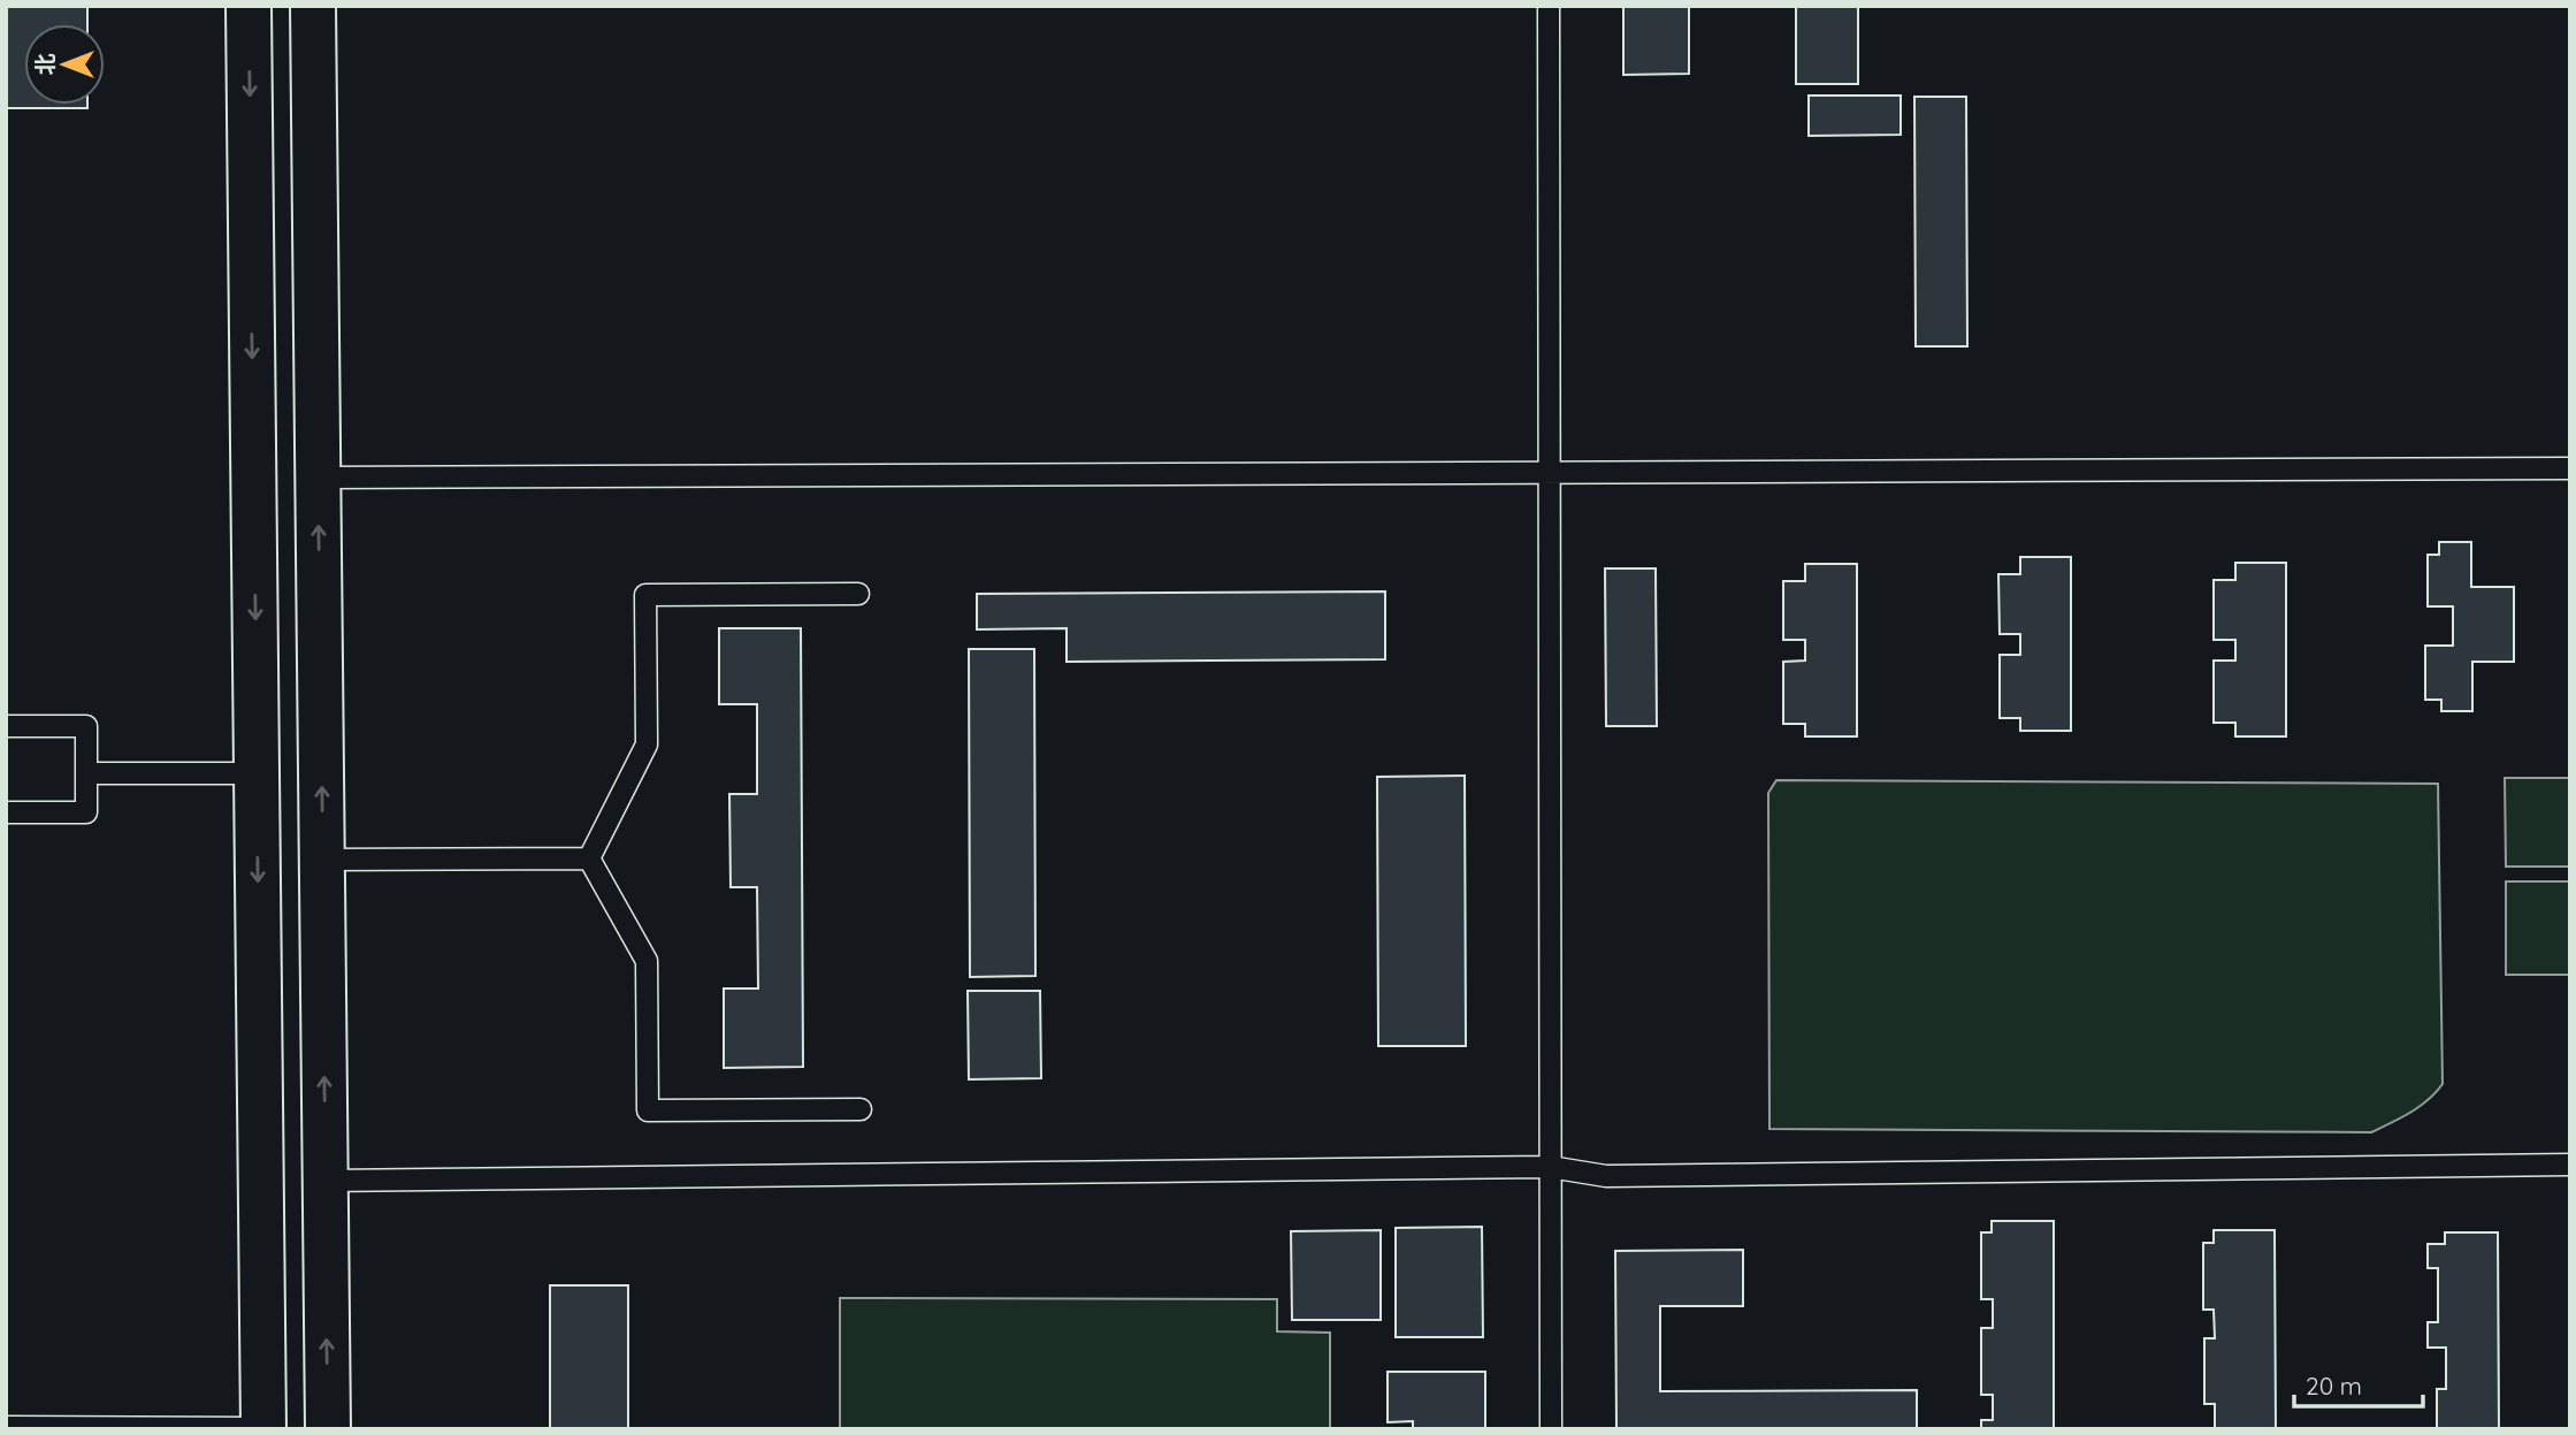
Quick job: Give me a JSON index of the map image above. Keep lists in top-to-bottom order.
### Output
{
  "scale_bar": "20 m",
  "north": "left"
}
